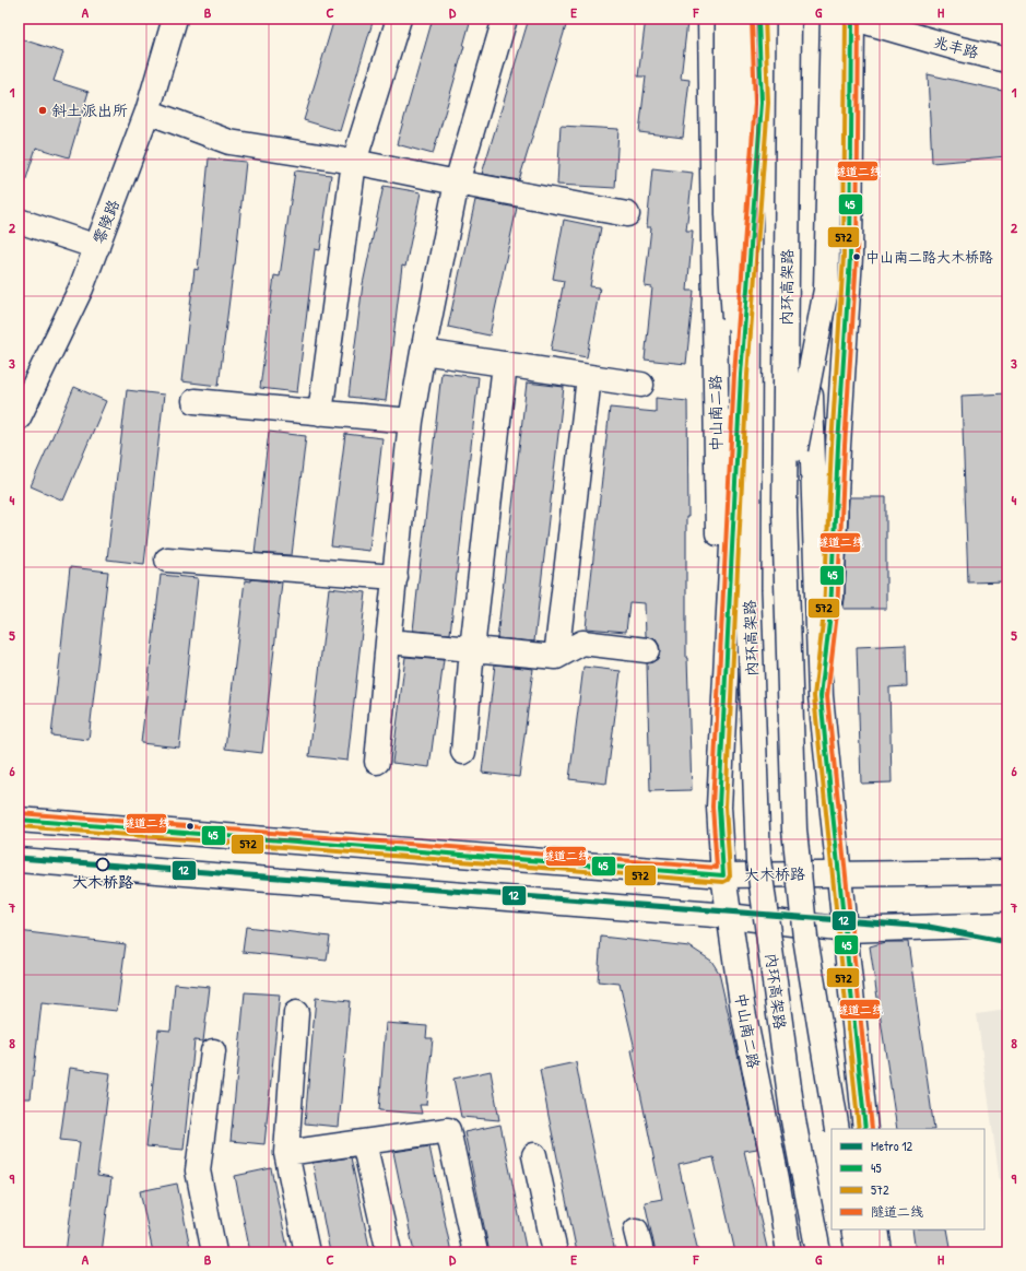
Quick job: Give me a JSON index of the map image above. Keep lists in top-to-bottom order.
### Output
{
  "streets": {
    "main road": [
      "兆丰路",
      "零陵路",
      "内环高架路",
      "中山南二路",
      "大木桥路"
    ]
  },
  "crossings": [
    ["中山南二路", "大木桥路"]
  ],
  "places": ["斜土派出所", "中山南二路大木桥路", "大木桥路"],
  "lines": [
    "transit line 45",
    "transit line 572",
    "transit line 隧道二线",
    "metro line 12"
  ],
  "legend": [
    "Metro 12",
    "45",
    "572",
    "隧道二线"
  ],
  "grid": {
    "columns": [
      "A",
      "B",
      "C",
      "D",
      "E",
      "F",
      "G",
      "H"
    ],
    "rows": [
      "1",
      "2",
      "3",
      "4",
      "5",
      "6",
      "7",
      "8",
      "9"
    ]
  }
}
